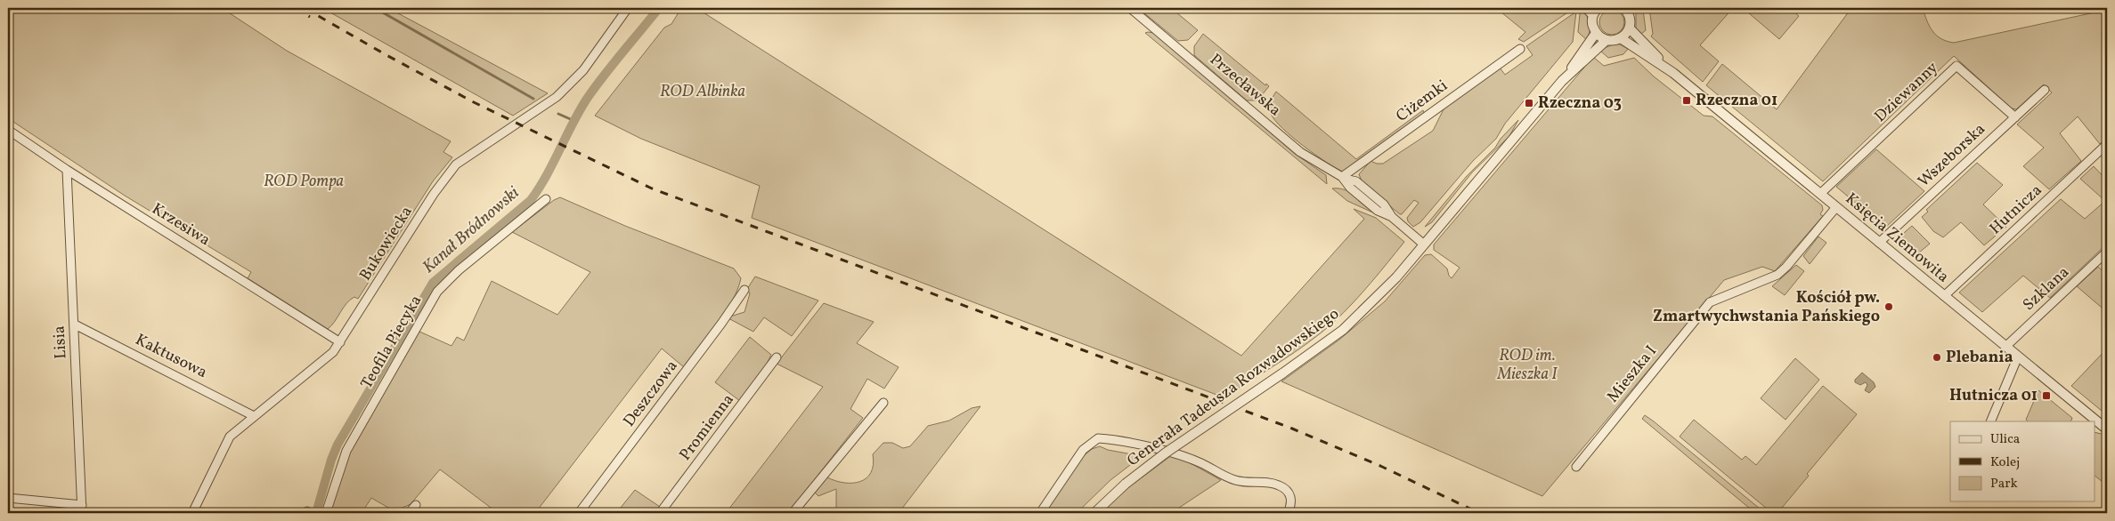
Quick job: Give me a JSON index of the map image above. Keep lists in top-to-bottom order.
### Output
{
  "streets": {
    "street": [
      "Przecławska",
      "Dziewanny",
      "Ciżemki",
      "Wszeborska",
      "Hutnicza",
      "Krzesiwa",
      "Księcia Ziemowita",
      "Bukowiecka",
      "Szklana",
      "Lisia",
      "Teofila Piecyka",
      "Kaktusowa",
      "Mieszka I",
      "Generała Tadeusza Rozwadowskiego",
      "Deszczowa",
      "Promienna"
    ]
  },
  "crossings": [
    ["Przecławska", "Ciżemki"],
    ["Przecławska", "Generała Tadeusza Rozwadowskiego"],
    ["Dziewanny", "Wszeborska"],
    ["Dziewanny", "Księcia Ziemowita"],
    ["Wszeborska", "Księcia Ziemowita"],
    ["Hutnicza", "Księcia Ziemowita"],
    ["Krzesiwa", "Bukowiecka"],
    ["Krzesiwa", "Lisia"],
    ["Księcia Ziemowita", "Szklana"],
    ["Księcia Ziemowita", "Mieszka I"],
    ["Bukowiecka", "Kaktusowa"],
    ["Lisia", "Kaktusowa"]
  ],
  "water": ["Kanał Bródnowski"],
  "parks": ["ROD Albinka", "ROD Pompa", "ROD im. Mieszka I"],
  "places": {
    "transit": ["Rzeczna 01", "Rzeczna 03", "Hutnicza 01"],
    "other": ["Kościół pw. Zmartwychwstania Pańskiego", "Plebania"]
  },
  "legend": ["Ulica", "Kolej", "Park"]
}
